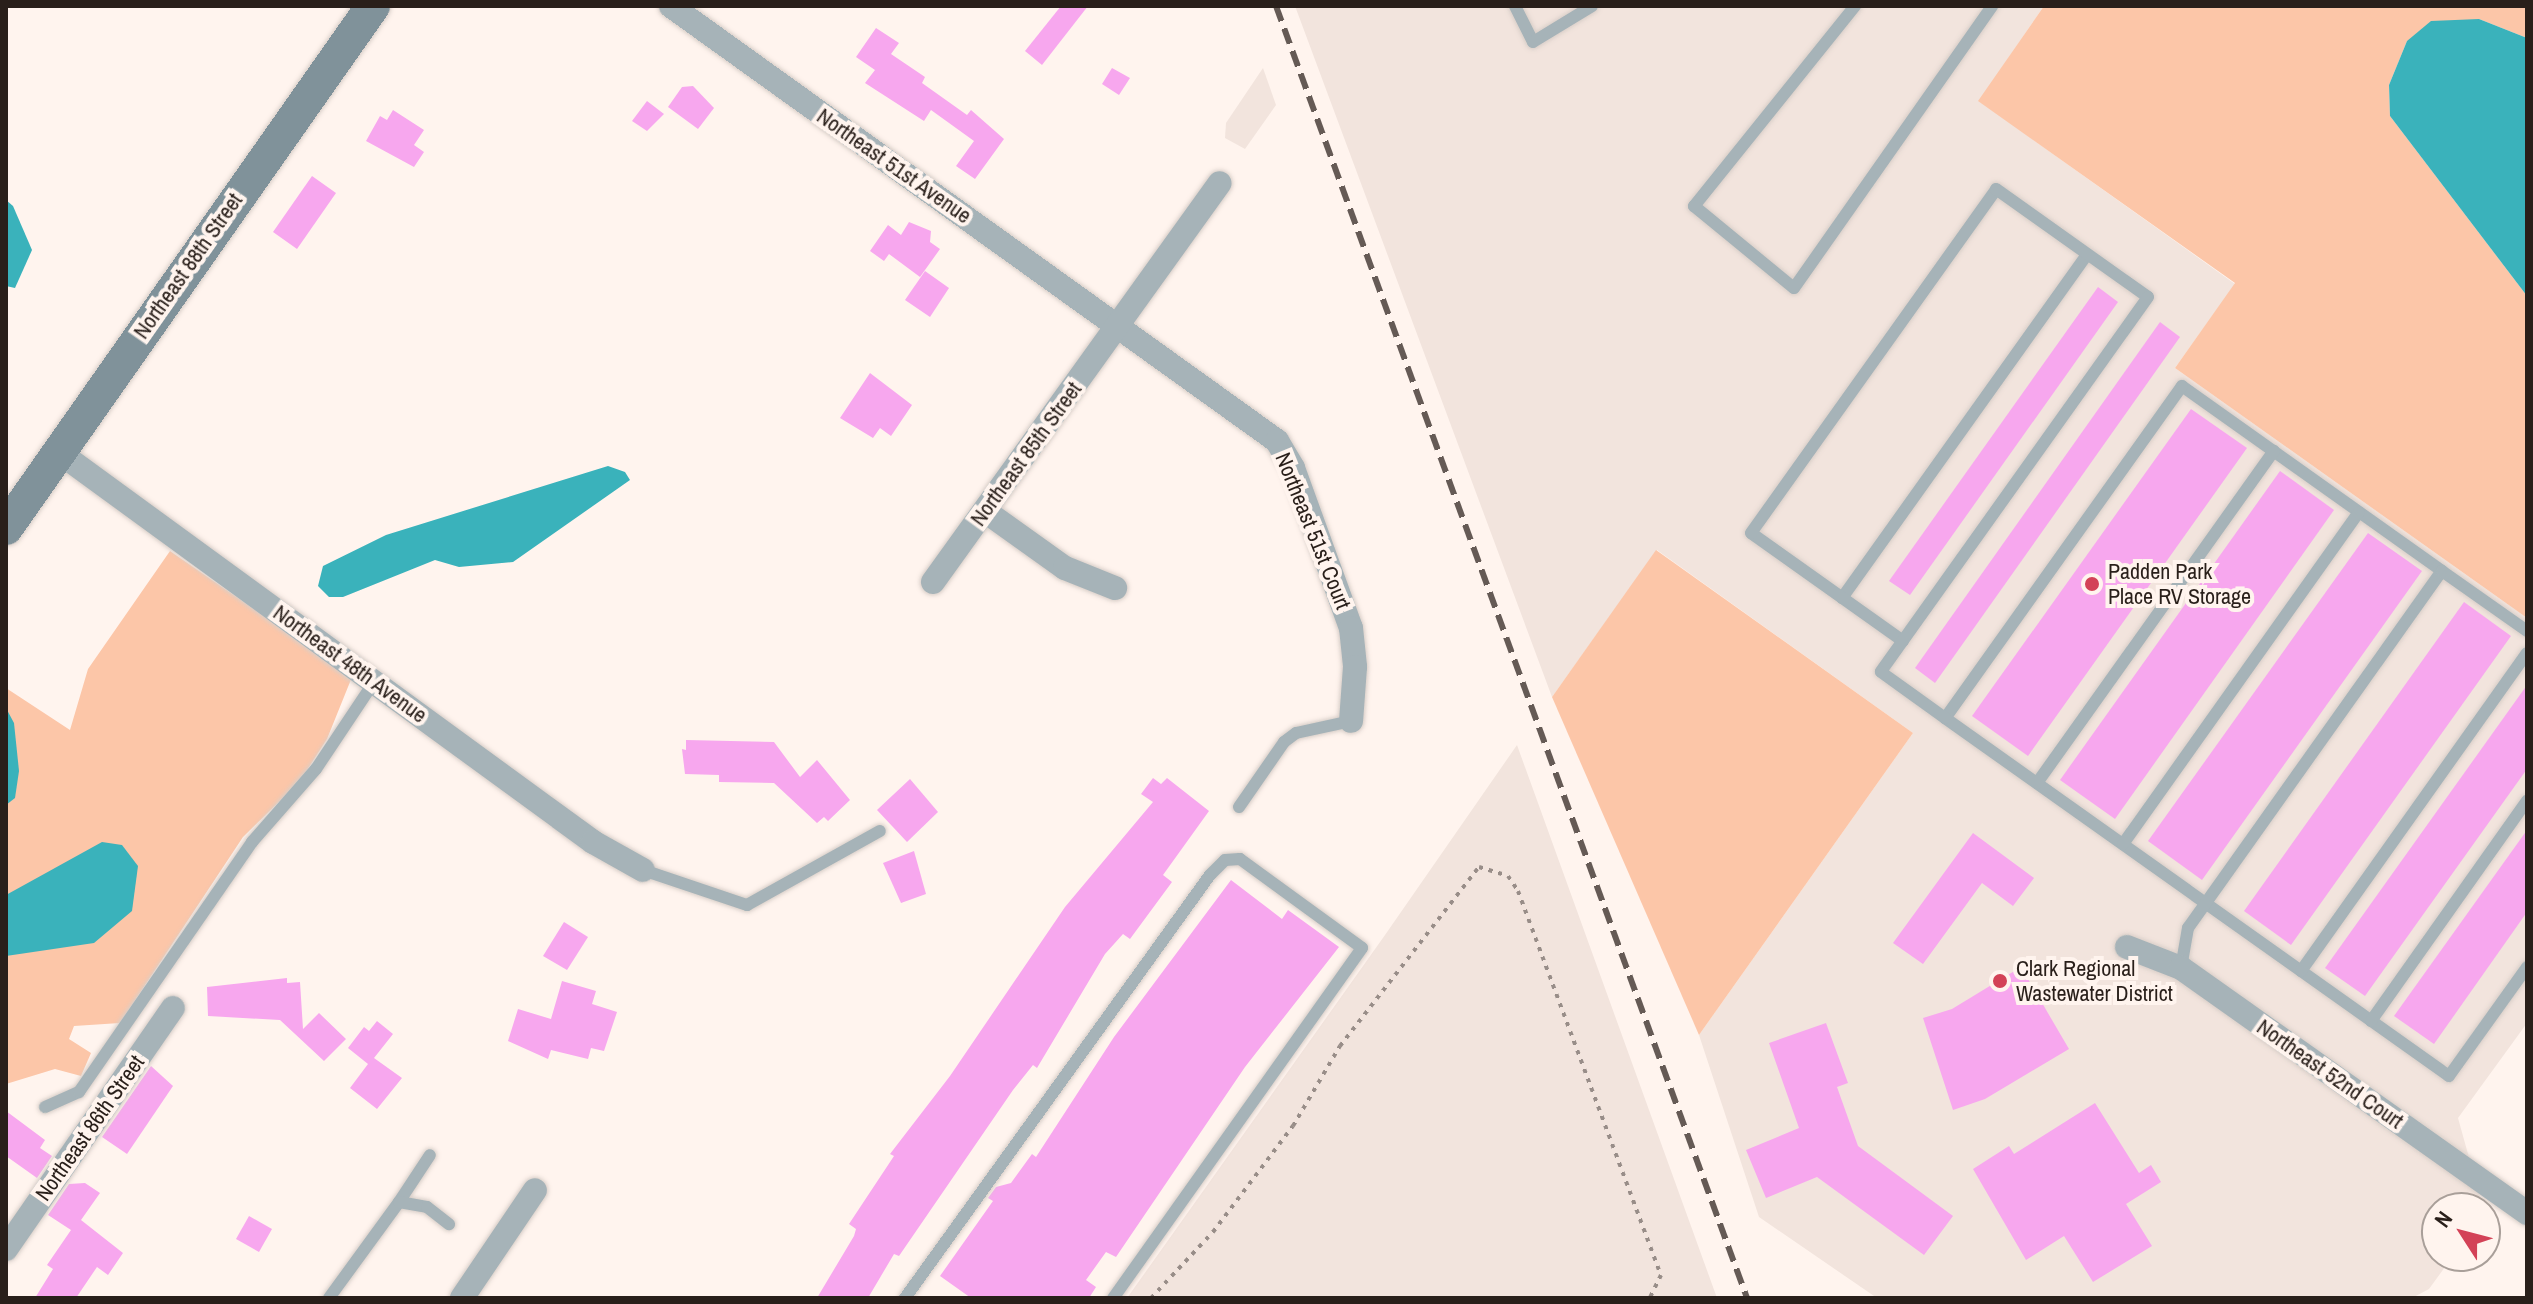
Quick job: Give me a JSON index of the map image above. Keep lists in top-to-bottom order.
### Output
{
  "streets": {
    "main road": ["Northeast 88th Street"],
    "street": [
      "Northeast 51st Avenue",
      "Northeast 85th Street",
      "Northeast 51st Court",
      "Northeast 48th Avenue",
      "Northeast 52nd Court",
      "Northeast 86th Street"
    ]
  },
  "crossings": [
    ["Northeast 51st Avenue", "Northeast 85th Street"],
    ["Northeast 51st Avenue", "Northeast 51st Court"],
    ["Northeast 88th Street", "Northeast 48th Avenue"],
    ["Northeast 85th Street", "Northeast 51st Court"]
  ],
  "places": ["Padden Park Place RV Storage", "Clark Regional Wastewater District"],
  "north": "top left"
}
